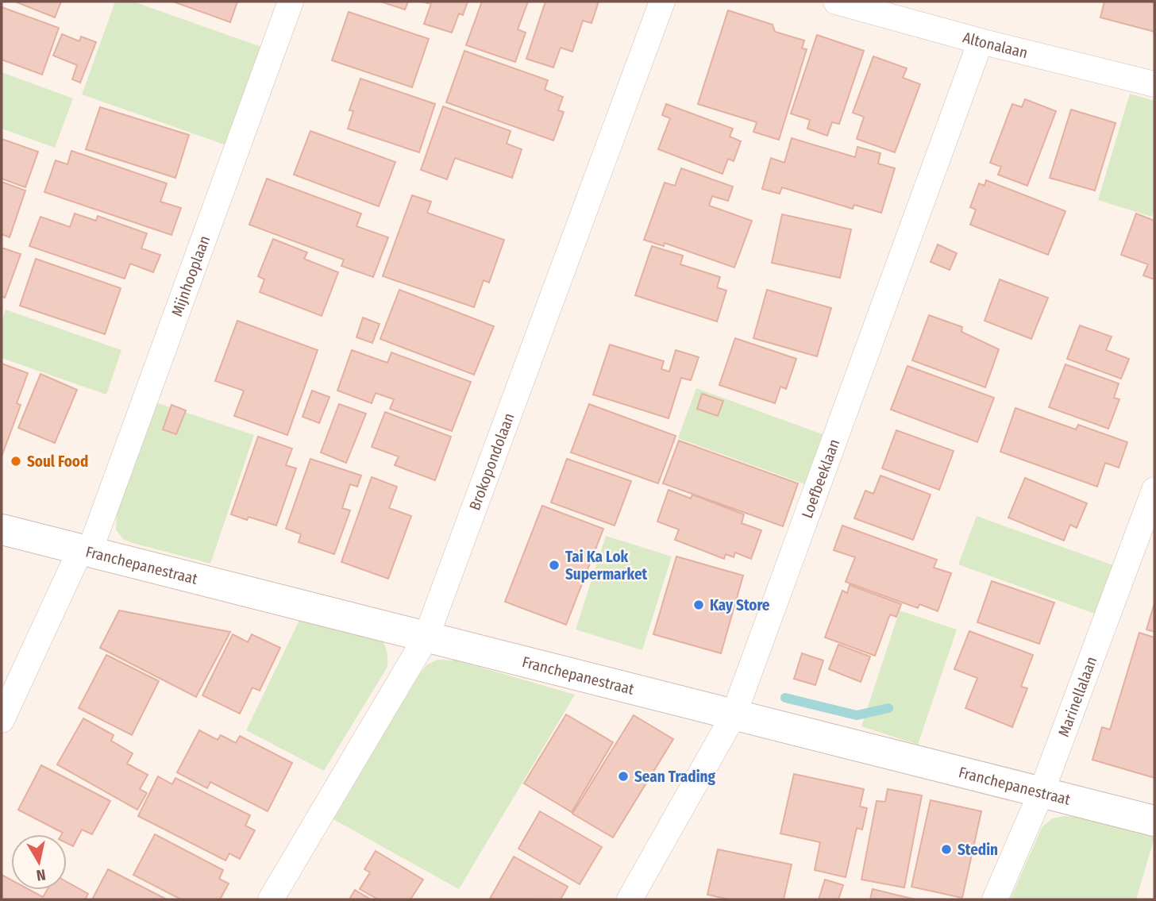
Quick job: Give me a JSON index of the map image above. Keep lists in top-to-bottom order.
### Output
{
  "streets": {
    "street": [
      "Altonalaan",
      "Mijnhooplaan",
      "Brokopondolaan",
      "Loefbeeklaan",
      "Franchepanestraat",
      "Marinellalaan"
    ]
  },
  "crossings": [
    ["Altonalaan", "Loefbeeklaan"],
    ["Mijnhooplaan", "Franchepanestraat"],
    ["Brokopondolaan", "Franchepanestraat"],
    ["Loefbeeklaan", "Franchepanestraat"],
    ["Franchepanestraat", "Marinellalaan"]
  ],
  "places": [
    "Soul Food",
    "Tai Ka Lok Supermarket",
    "Kay Store",
    "Sean Trading",
    "Stedin"
  ],
  "north": "bottom"
}
